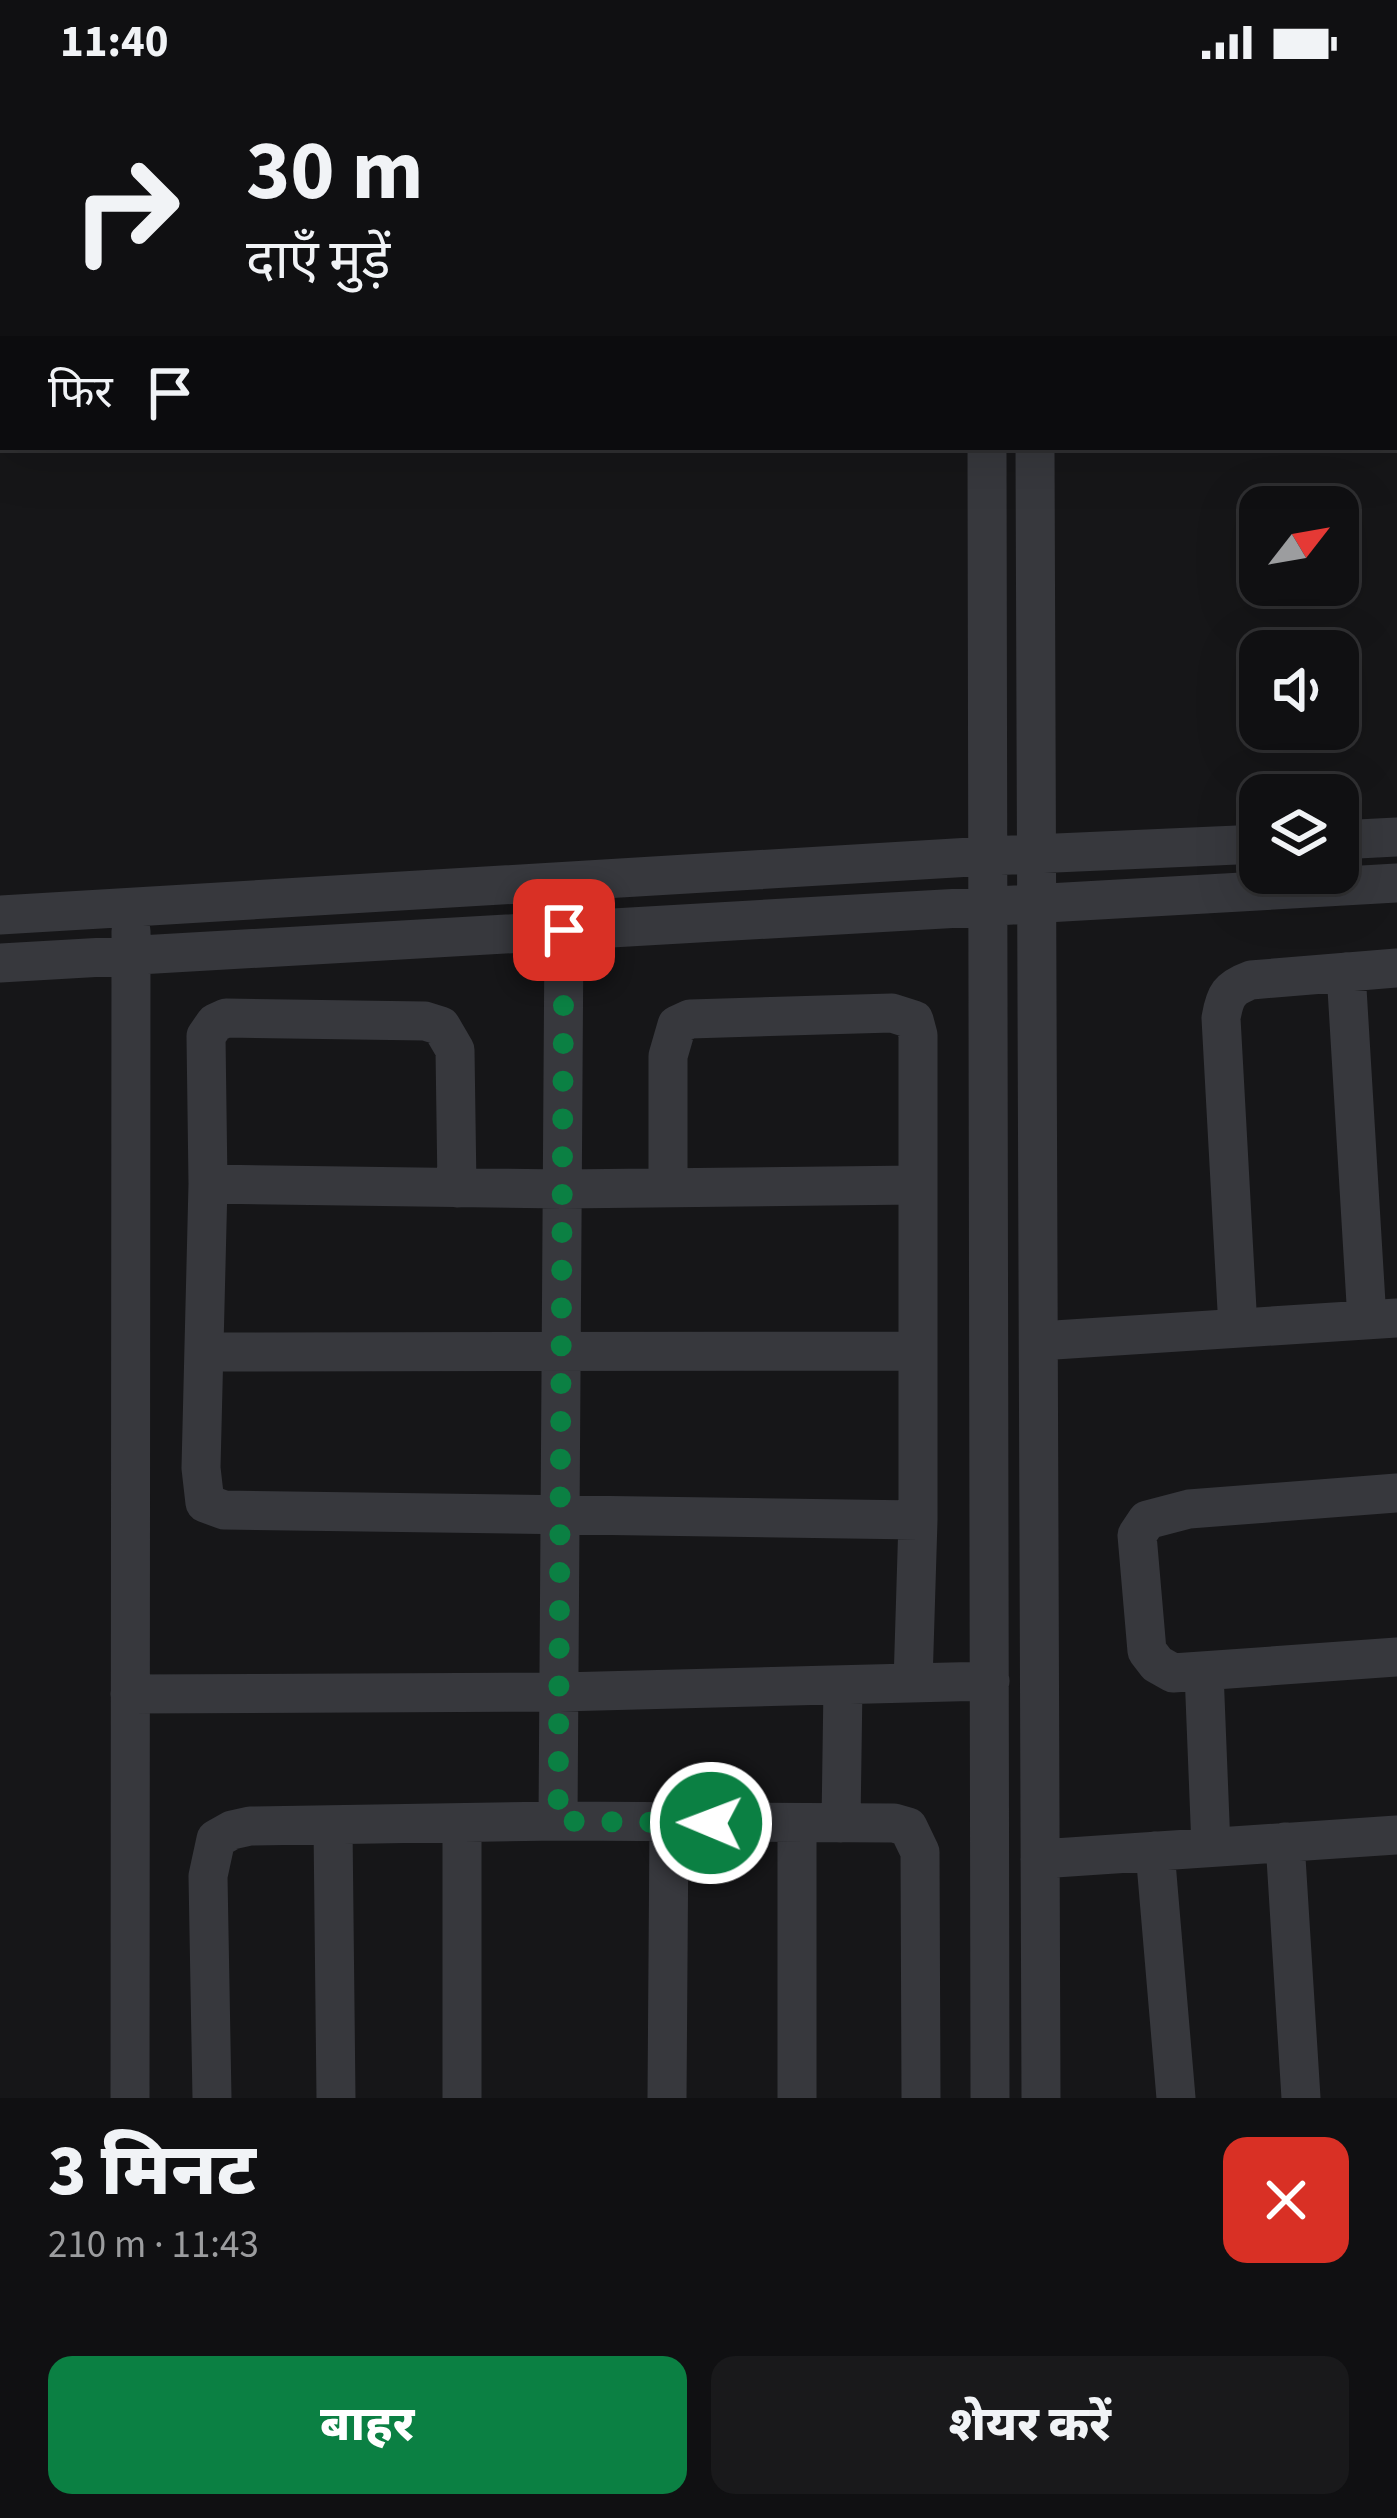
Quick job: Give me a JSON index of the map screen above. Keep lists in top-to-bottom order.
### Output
{
  "north": "top right",
  "page": {
    "status": "11:40",
    "turn": ["30 m", "दाएँ मुड़ें"],
    "then": "फिर",
    "heading": ["3 मिनट", "210 m · 11:43"],
    "buttons": ["बाहर", "शेयर करें"]
  }
}
